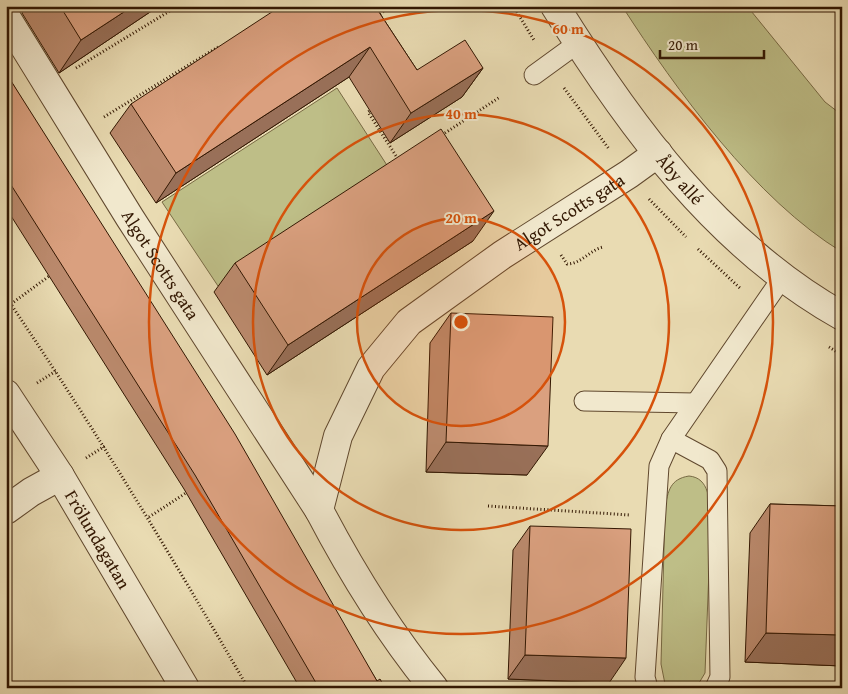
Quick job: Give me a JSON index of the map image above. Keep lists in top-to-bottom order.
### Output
{
  "streets": {
    "street": ["Åby allé", "Algot Scotts gata", "Frölundagatan"]
  },
  "crossings": [
    ["Åby allé", "Algot Scotts gata"]
  ],
  "scale_bar": "20 m",
  "rings": ["60 m", "40 m", "20 m"]
}
